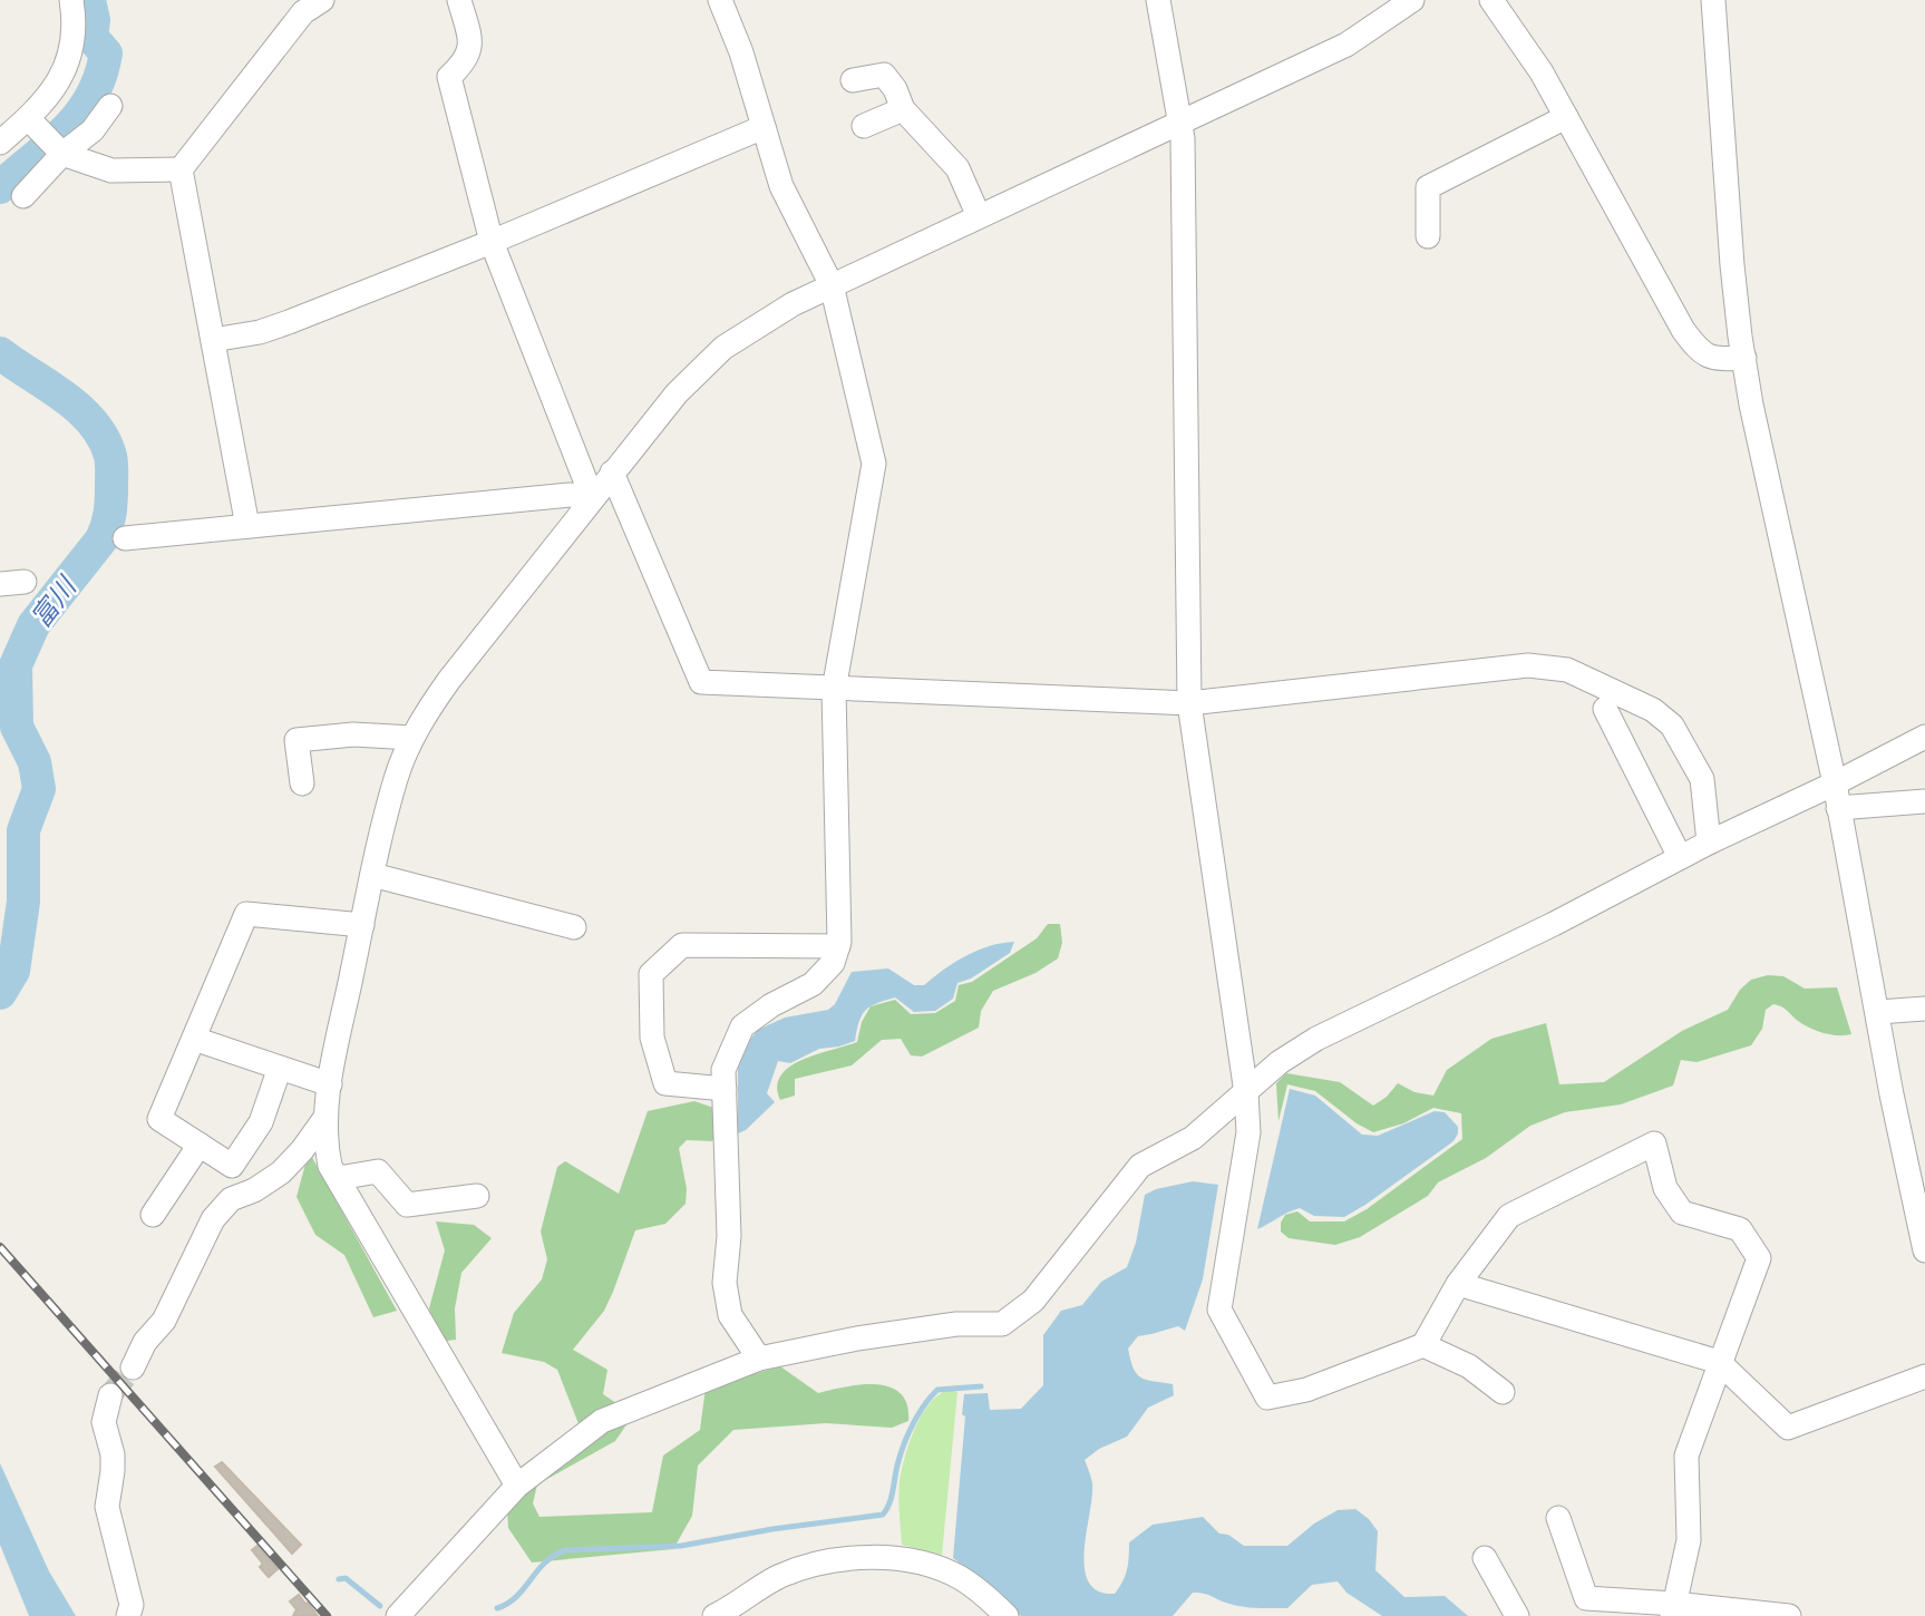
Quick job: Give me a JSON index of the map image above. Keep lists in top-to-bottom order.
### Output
{
  "water": ["富川"]
}
